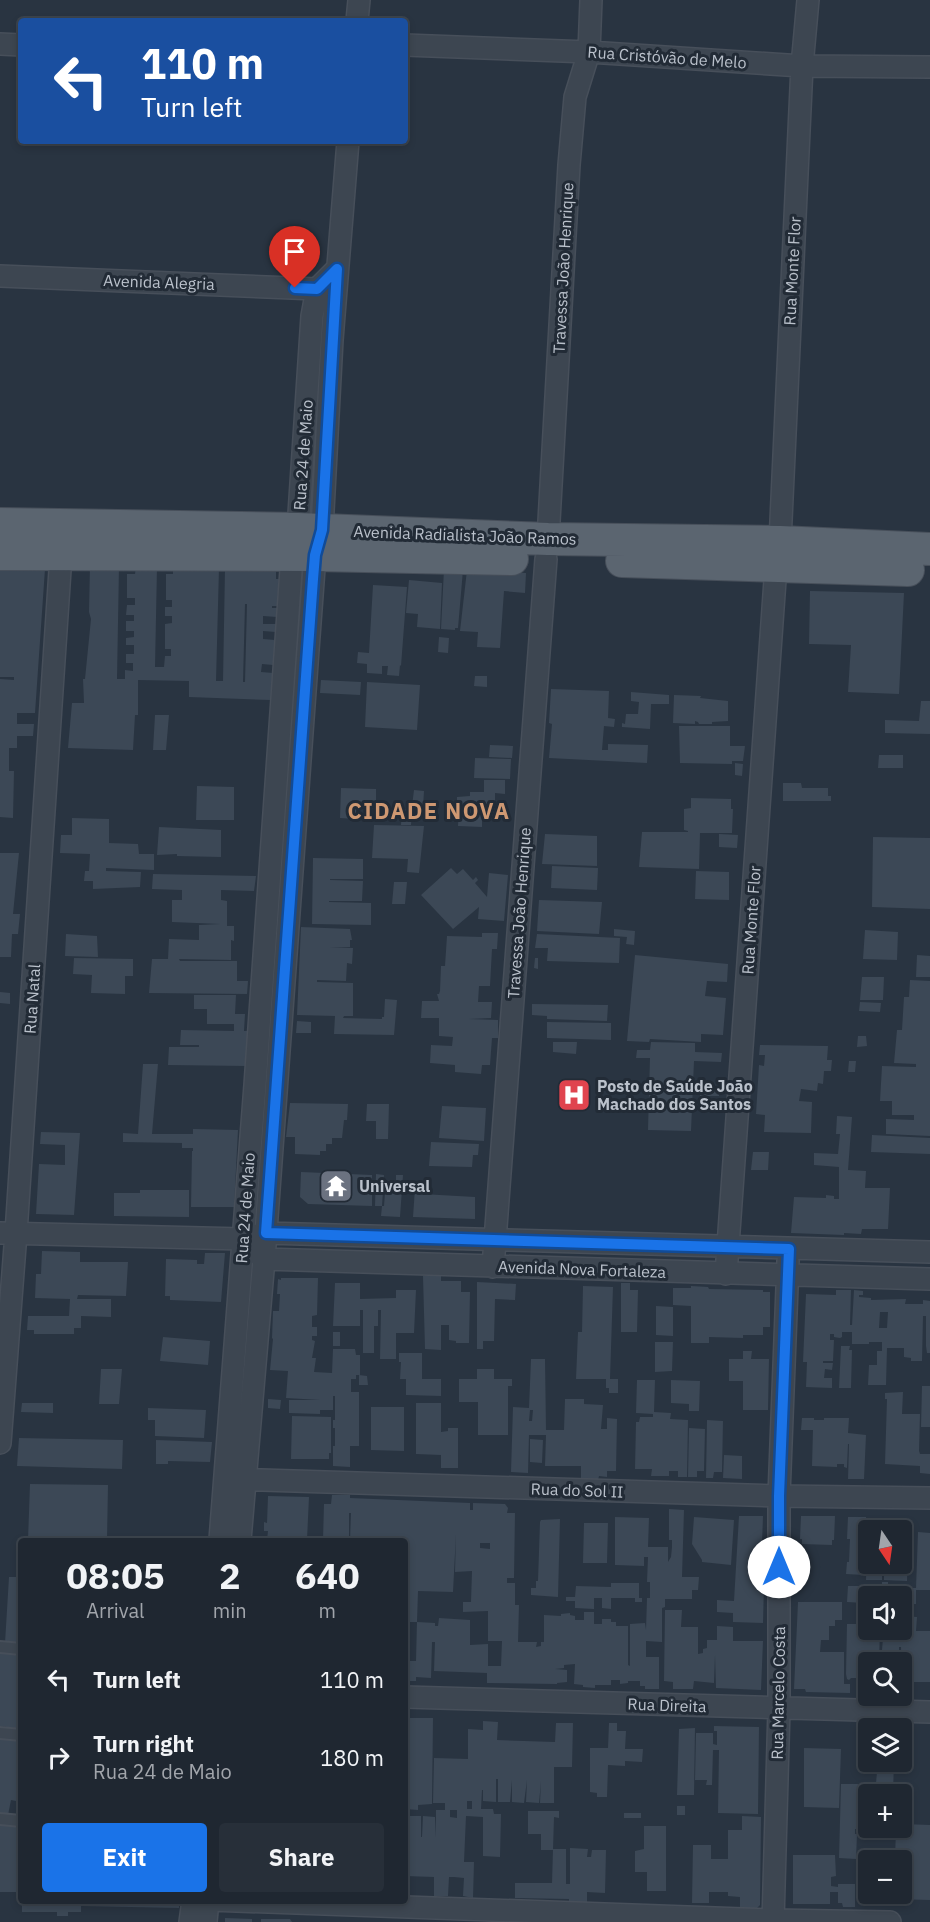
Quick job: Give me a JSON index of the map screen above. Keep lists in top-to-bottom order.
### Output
{
  "streets": {
    "main road": ["Avenida Radialista João Ramos"],
    "street": [
      "Rua Cristóvão de Melo",
      "Travessa João Henrique",
      "Rua Monte Flor",
      "Avenida Alegria",
      "Rua 24 de Maio",
      "Rua Natal",
      "Avenida Nova Fortaleza",
      "Rua do Sol II",
      "Rua Marcelo Costa",
      "Rua Direita"
    ]
  },
  "crossings": [
    ["Rua Cristóvão de Melo", "Travessa João Henrique"],
    ["Rua Cristóvão de Melo", "Rua Monte Flor"],
    ["Travessa João Henrique", "Avenida Radialista João Ramos"],
    ["Travessa João Henrique", "Avenida Nova Fortaleza"],
    ["Rua Monte Flor", "Avenida Radialista João Ramos"],
    ["Rua Monte Flor", "Avenida Nova Fortaleza"],
    ["Avenida Alegria", "Rua 24 de Maio"],
    ["Rua 24 de Maio", "Avenida Radialista João Ramos"],
    ["Rua 24 de Maio", "Avenida Nova Fortaleza"],
    ["Rua 24 de Maio", "Rua do Sol II"],
    ["Avenida Radialista João Ramos", "Rua Natal"],
    ["Rua Natal", "Avenida Nova Fortaleza"],
    ["Avenida Nova Fortaleza", "Rua Marcelo Costa"],
    ["Rua do Sol II", "Rua Marcelo Costa"],
    ["Rua Marcelo Costa", "Rua Direita"]
  ],
  "districts": ["CIDADE NOVA"],
  "places": {
    "hospital": ["Posto de Saúde João Machado dos Santos"],
    "temple": ["Universal"]
  },
  "north": "bottom",
  "page": {
    "turn": ["110 m", "Turn left"],
    "map_buttons": ["+", "−"],
    "eta": [
      "08:05",
      "Arrival",
      "2",
      "min",
      "640",
      "m"
    ],
    "list": [
      {
        "name": "Turn left",
        "value": "110 m"
      },
      {
        "name": "Turn right",
        "note": "Rua 24 de Maio",
        "value": "180 m"
      }
    ],
    "buttons": ["Exit", "Share"]
  }
}
